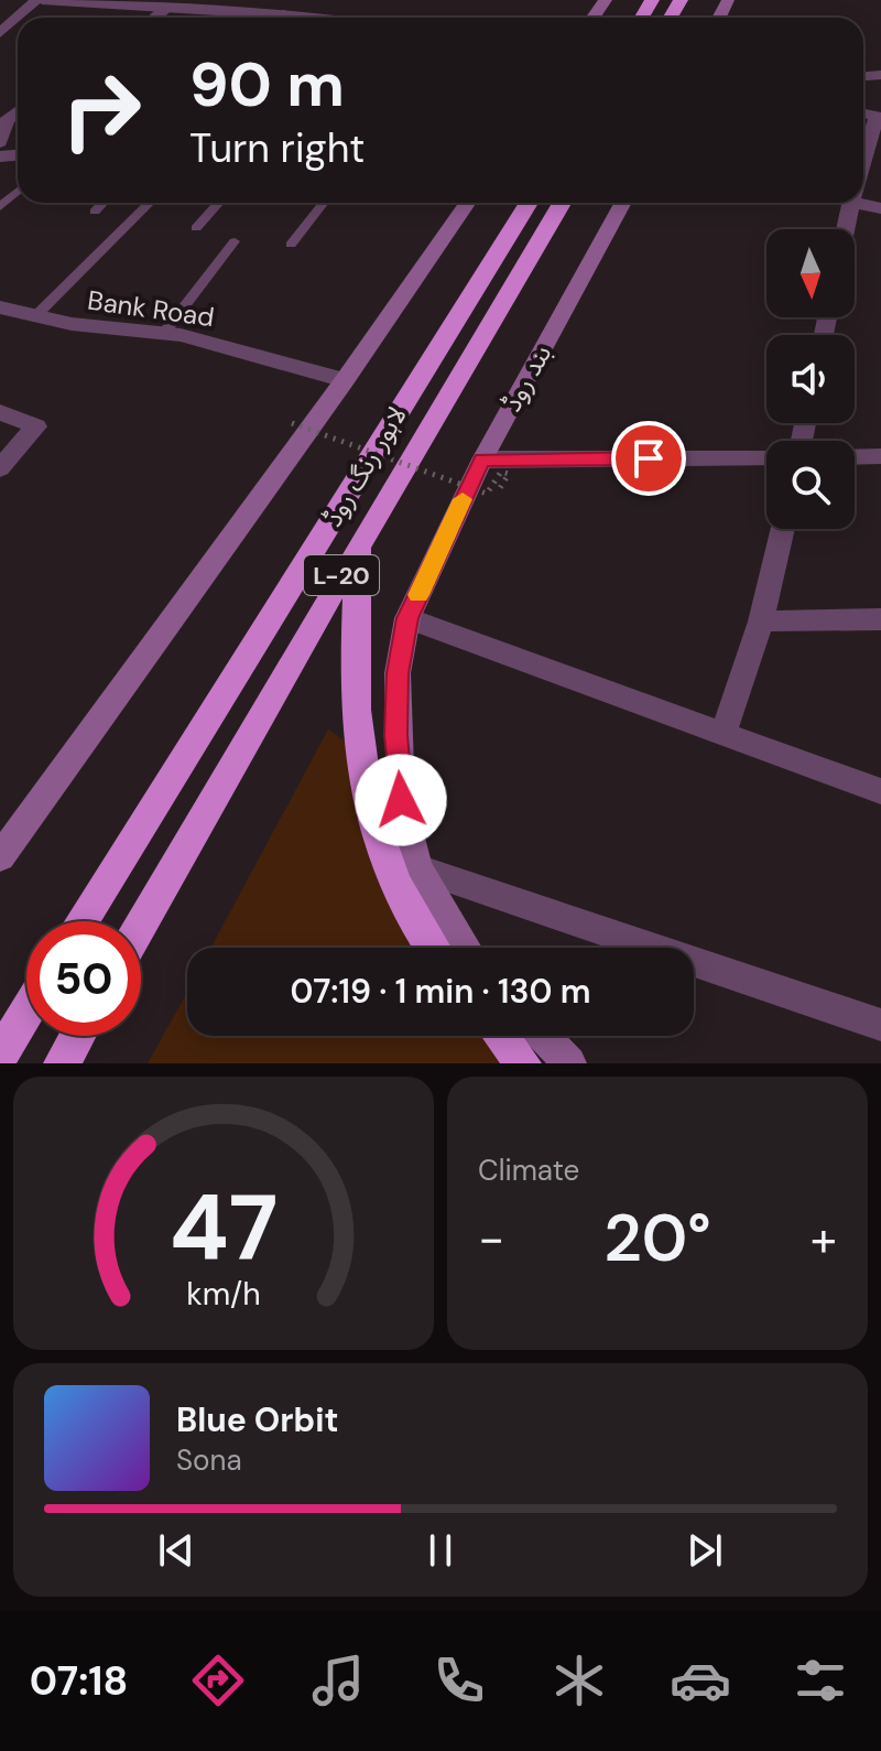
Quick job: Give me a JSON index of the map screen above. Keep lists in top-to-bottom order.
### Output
{
  "streets": {
    "highway": ["لاہور رنگ روڈ", "L-20"],
    "main road": ["بند روڈ"],
    "street": ["Bank Road"]
  },
  "north": "bottom",
  "page": {
    "turn": ["90 m", "Turn right"],
    "limit": "50",
    "trip": "07:19 · 1 min · 130 m",
    "tile": "Climate",
    "heat": ["−", "20°", "+"],
    "song": ["Blue Orbit", "Sona"],
    "tabs": "07:18",
    "gauge": ["47", "km/h"]
  }
}
